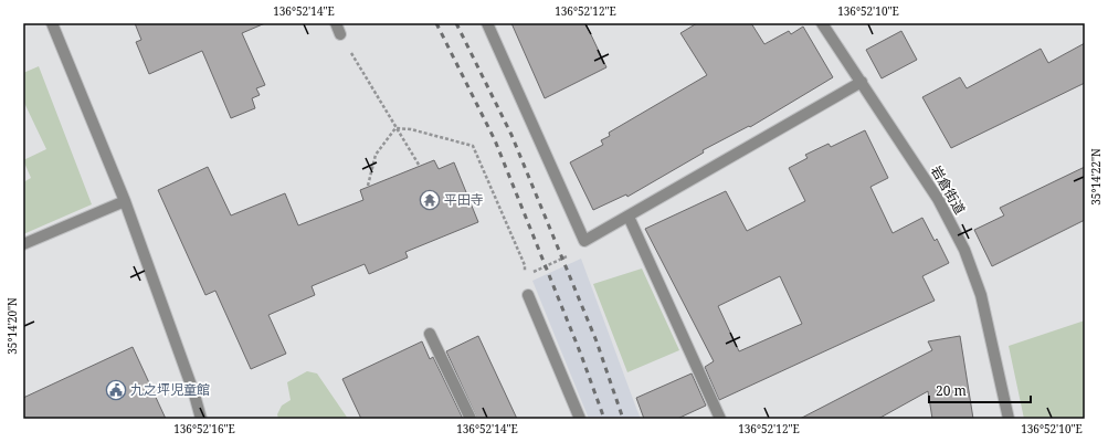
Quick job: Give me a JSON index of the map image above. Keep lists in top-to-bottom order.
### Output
{
  "streets": {
    "street": ["岩倉街道"]
  },
  "places": {
    "temple": ["平田寺"],
    "public building": ["九之坪児童館"]
  },
  "scale_bar": "20 m",
  "coordinates": [
    "136°52'14\"E",
    "136°52'12\"E",
    "136°52'10\"E",
    "35°14'22\"N",
    "35°14'20\"N",
    "136°52'16\"E"
  ]
}
